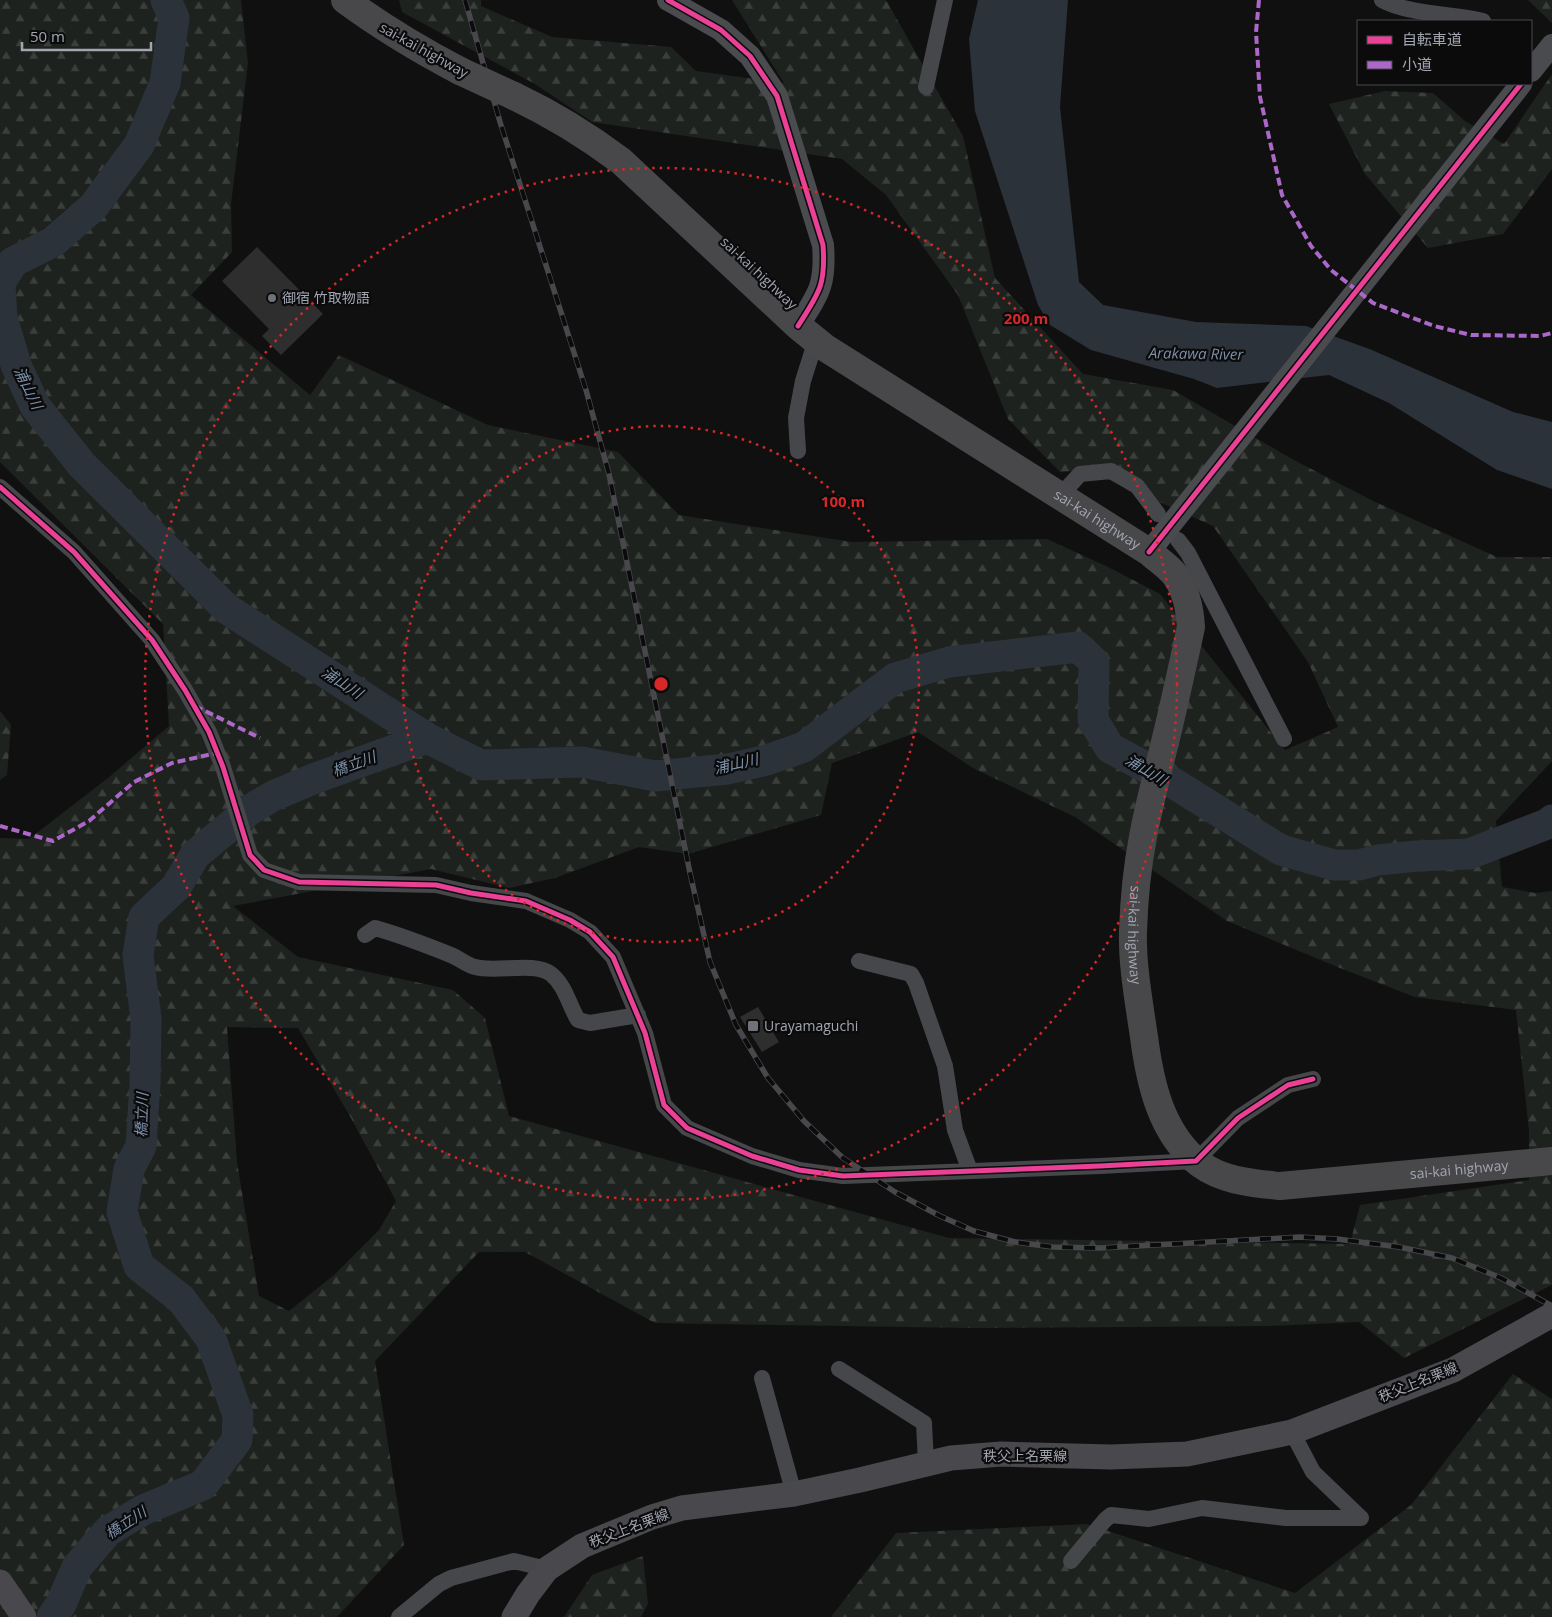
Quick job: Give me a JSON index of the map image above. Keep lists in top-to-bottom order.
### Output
{
  "streets": {
    "highway": ["sai-kai highway"],
    "main road": ["秩父上名栗線"]
  },
  "water": ["Arakawa River", "浦山川", "橋立川"],
  "places": {
    "other": ["御宿 竹取物語"],
    "transit": ["Urayamaguchi"]
  },
  "legend": ["自転車道", "小道"],
  "scale_bar": "50 m",
  "rings": ["200 m", "100 m"]
}
